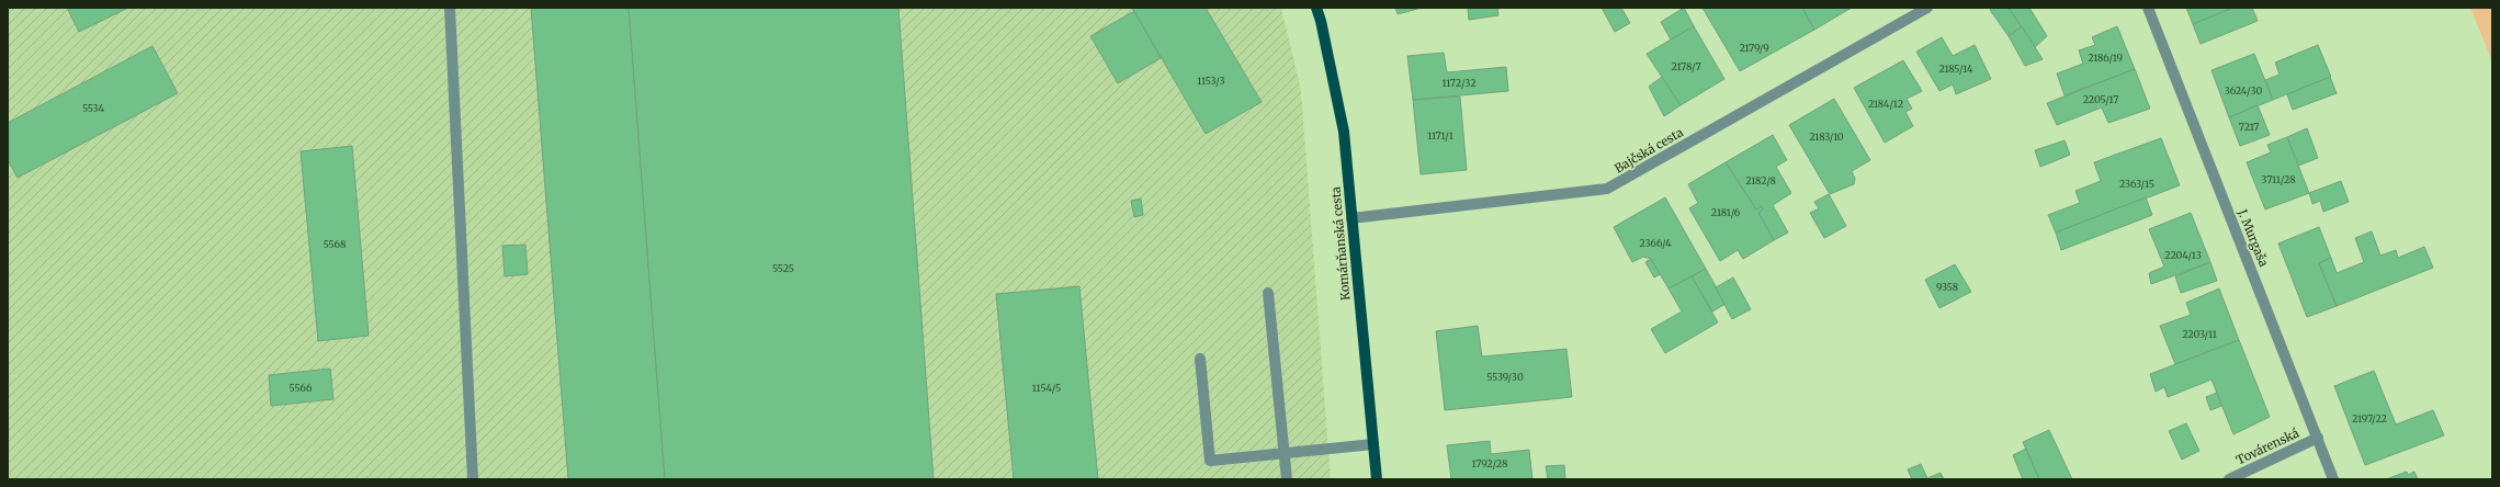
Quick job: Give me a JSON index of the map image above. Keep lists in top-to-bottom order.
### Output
{
  "streets": {
    "main road": ["Komárňanská cesta"],
    "street": ["Bajčská cesta", "J. Murgaša", "Továrenská"]
  },
  "crossings": [
    ["Bajčská cesta", "Komárňanská cesta"],
    ["J. Murgaša", "Továrenská"]
  ],
  "house_numbers": [
    "2179/9",
    "2186/19",
    "2178/7",
    "2185/14",
    "1153/3",
    "1172/32",
    "3624/30",
    "2205/17",
    "2184/12",
    "5534",
    "7217",
    "1171/1",
    "2183/10",
    "3711/28",
    "2182/8",
    "2363/15",
    "2181/6",
    "2366/4",
    "5568",
    "2204/13",
    "5525",
    "9358",
    "2203/11",
    "5539/30",
    "5566",
    "1154/5",
    "2197/22",
    "1792/28"
  ]
}
